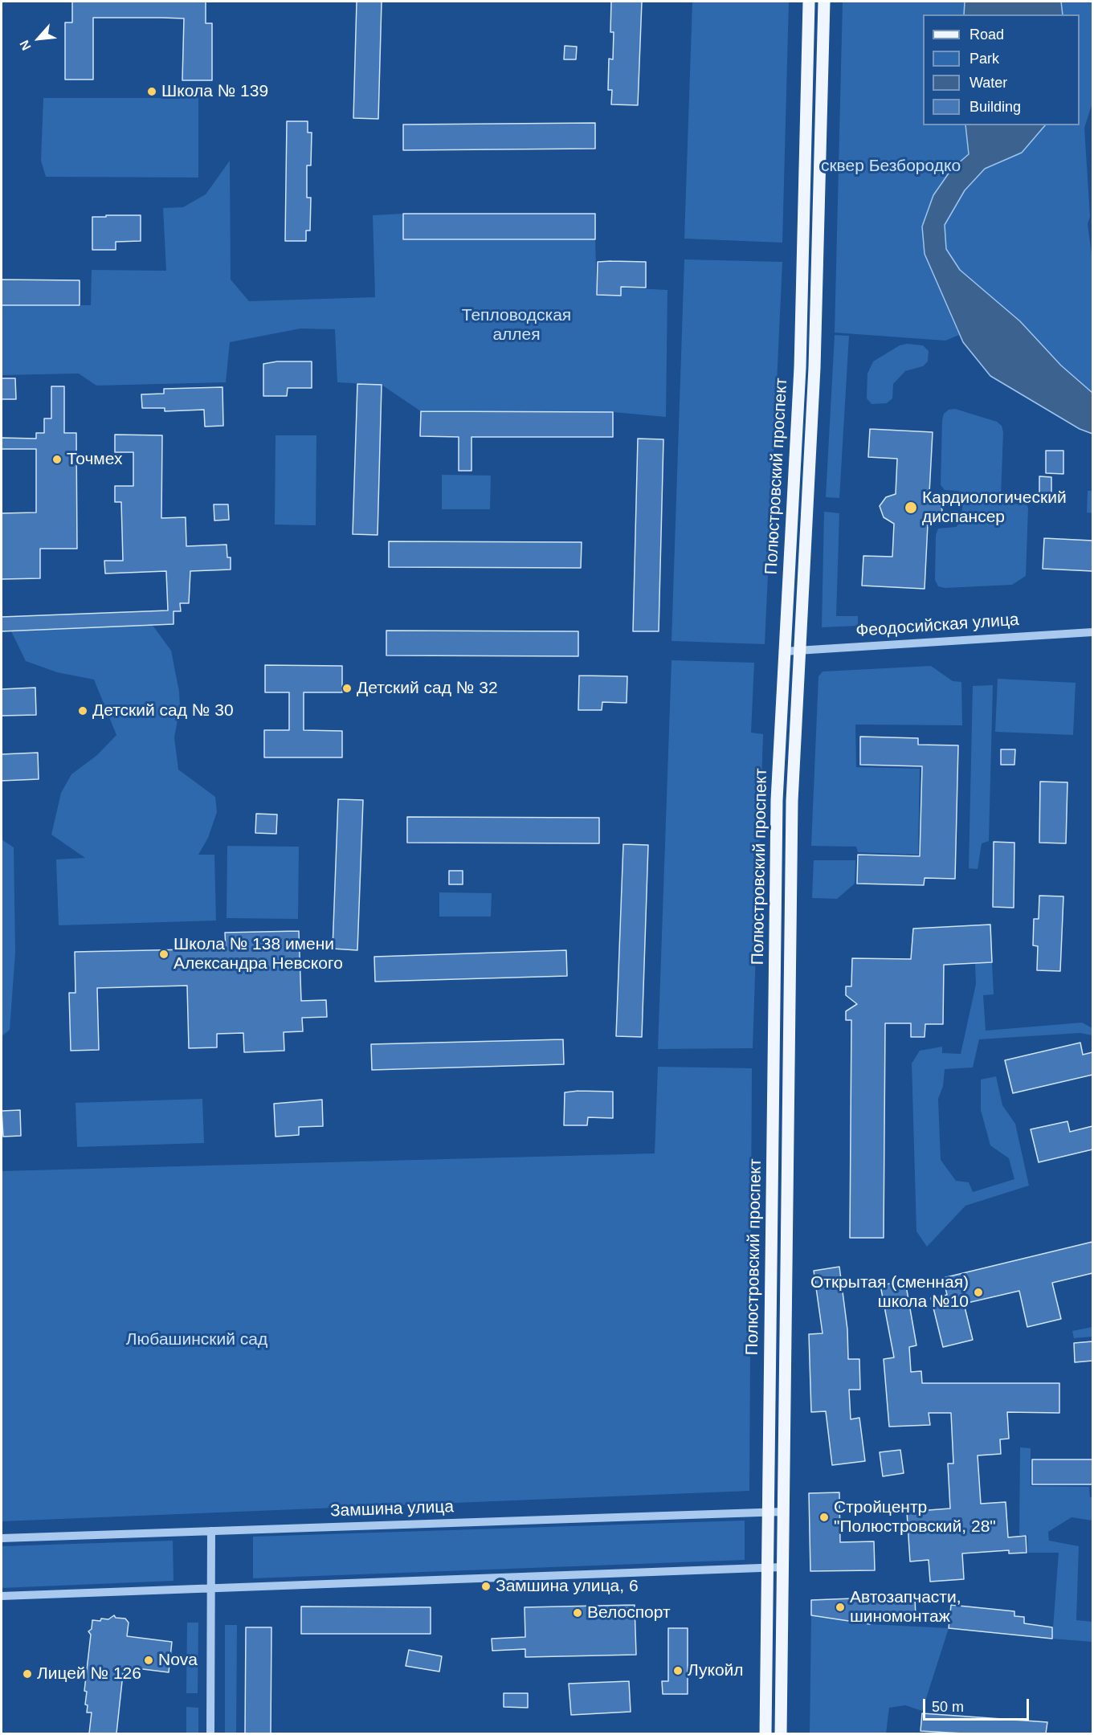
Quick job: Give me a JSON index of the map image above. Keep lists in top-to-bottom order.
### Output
{
  "streets": {
    "main road": ["Полюстровский проспект"],
    "street": ["Феодосийская улица", "Замшина улица"]
  },
  "crossings": [
    ["Полюстровский проспект", "Феодосийская улица"],
    ["Полюстровский проспект", "Замшина улица"]
  ],
  "parks": ["сквер Безбородко", "Тепловодская аллея", "Любашинский сад"],
  "places": [
    "Школа № 139",
    "Точмех",
    "Кардиологический диспансер",
    "Детский сад № 32",
    "Детский сад № 30",
    "Школа № 138 имени Александра Невского",
    "Открытая (сменная) школа №10",
    "Стройцентр \"Полюстровский, 28\"",
    "Замшина улица, 6",
    "Автозапчасти, шиномонтаж",
    "Велоспорт",
    "Nova",
    "Лукойл",
    "Лицей № 126"
  ],
  "legend": [
    "Road",
    "Park",
    "Water",
    "Building"
  ],
  "scale_bar": "50 m",
  "north": "bottom left"
}
